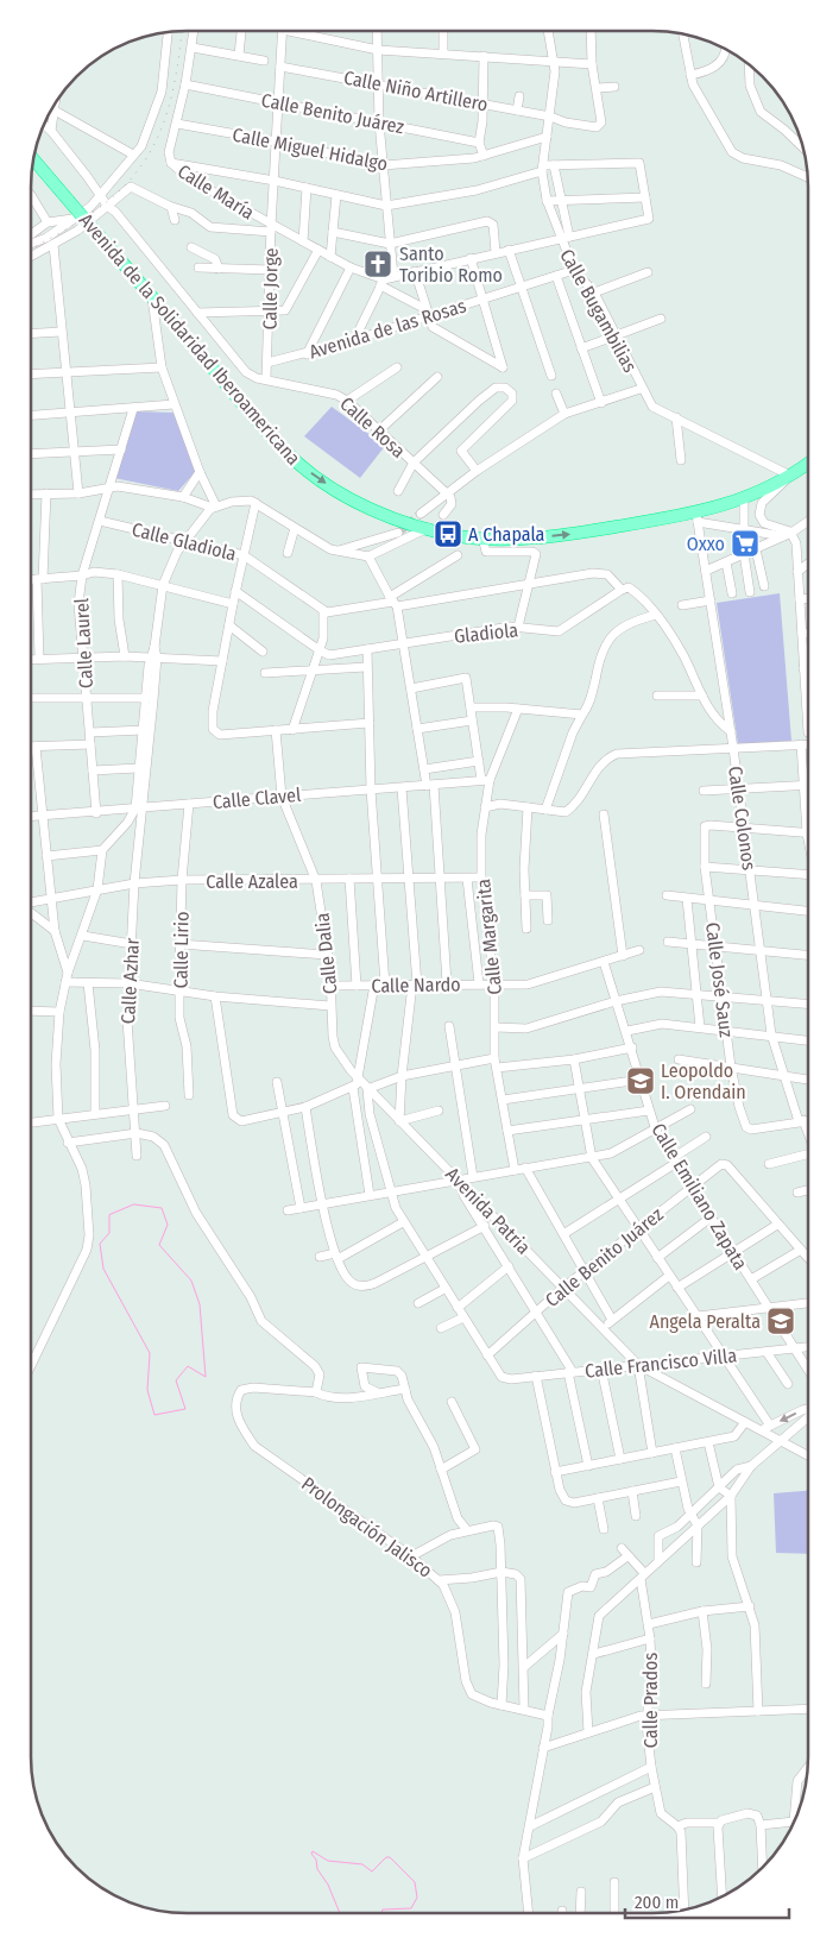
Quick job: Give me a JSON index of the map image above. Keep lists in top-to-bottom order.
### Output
{
  "streets": {
    "highway": ["Avenida de la Solidaridad Iberoamericana"],
    "street": [
      "Calle Niño Artillero",
      "Calle Benito Juárez",
      "Calle Miguel Hidalgo",
      "Calle María",
      "Calle Jorge",
      "Calle Bugambilias",
      "Avenida de las Rosas",
      "Calle Rosa",
      "Calle Gladiola",
      "Gladiola",
      "Calle Laurel",
      "Calle Clavel",
      "Calle Colonos",
      "Calle Azalea",
      "Calle Margarita",
      "Calle Lirio",
      "Calle Dalia",
      "Calle José Sauz",
      "Calle Azhar",
      "Calle Nardo",
      "Calle Emiliano Zapata",
      "Avenida Patria",
      "Calle Francisco Villa",
      "Prolongación Jalisco",
      "Calle Prados"
    ]
  },
  "crossings": [
    ["Calle Niño Artillero", "Calle Jorge"],
    ["Calle Niño Artillero", "Calle Bugambilias"],
    ["Calle Benito Juárez", "Calle María"],
    ["Calle Benito Juárez", "Calle Jorge"],
    ["Calle Benito Juárez", "Calle Emiliano Zapata"],
    ["Calle Benito Juárez", "Avenida Patria"],
    ["Calle Benito Juárez", "Calle Francisco Villa"],
    ["Calle Miguel Hidalgo", "Calle María"],
    ["Calle Miguel Hidalgo", "Calle Jorge"],
    ["Calle Miguel Hidalgo", "Calle Bugambilias"],
    ["Calle María", "Calle Jorge"],
    ["Calle María", "Avenida de las Rosas"],
    ["Calle Jorge", "Avenida de las Rosas"],
    ["Calle Jorge", "Calle Rosa"],
    ["Calle Bugambilias", "Avenida de las Rosas"],
    ["Calle Bugambilias", "Avenida de la Solidaridad Iberoamericana"],
    ["Avenida de la Solidaridad Iberoamericana", "Calle Colonos"],
    ["Calle Gladiola", "Calle Laurel"],
    ["Calle Laurel", "Calle Clavel"],
    ["Calle Clavel", "Calle Margarita"],
    ["Calle Clavel", "Calle Lirio"],
    ["Calle Clavel", "Calle Dalia"],
    ["Calle Clavel", "Calle Azhar"],
    ["Calle Colonos", "Calle José Sauz"],
    ["Calle Azalea", "Calle Margarita"],
    ["Calle Azalea", "Calle Lirio"],
    ["Calle Azalea", "Calle Dalia"],
    ["Calle Azalea", "Calle Azhar"],
    ["Calle Margarita", "Calle Nardo"],
    ["Calle Dalia", "Calle Nardo"],
    ["Calle Dalia", "Avenida Patria"],
    ["Calle Nardo", "Calle Emiliano Zapata"],
    ["Calle Emiliano Zapata", "Calle Francisco Villa"],
    ["Avenida Patria", "Calle Francisco Villa"]
  ],
  "one_way": ["Avenida de la Solidaridad Iberoamericana"],
  "places": {
    "church": ["Santo Toribio Romo"],
    "bus stop": ["A Chapala"],
    "supermarket": ["Oxxo"],
    "school or university": ["Leopoldo I. Orendain", "Angela Peralta"]
  },
  "scale_bar": "200 m"
}
